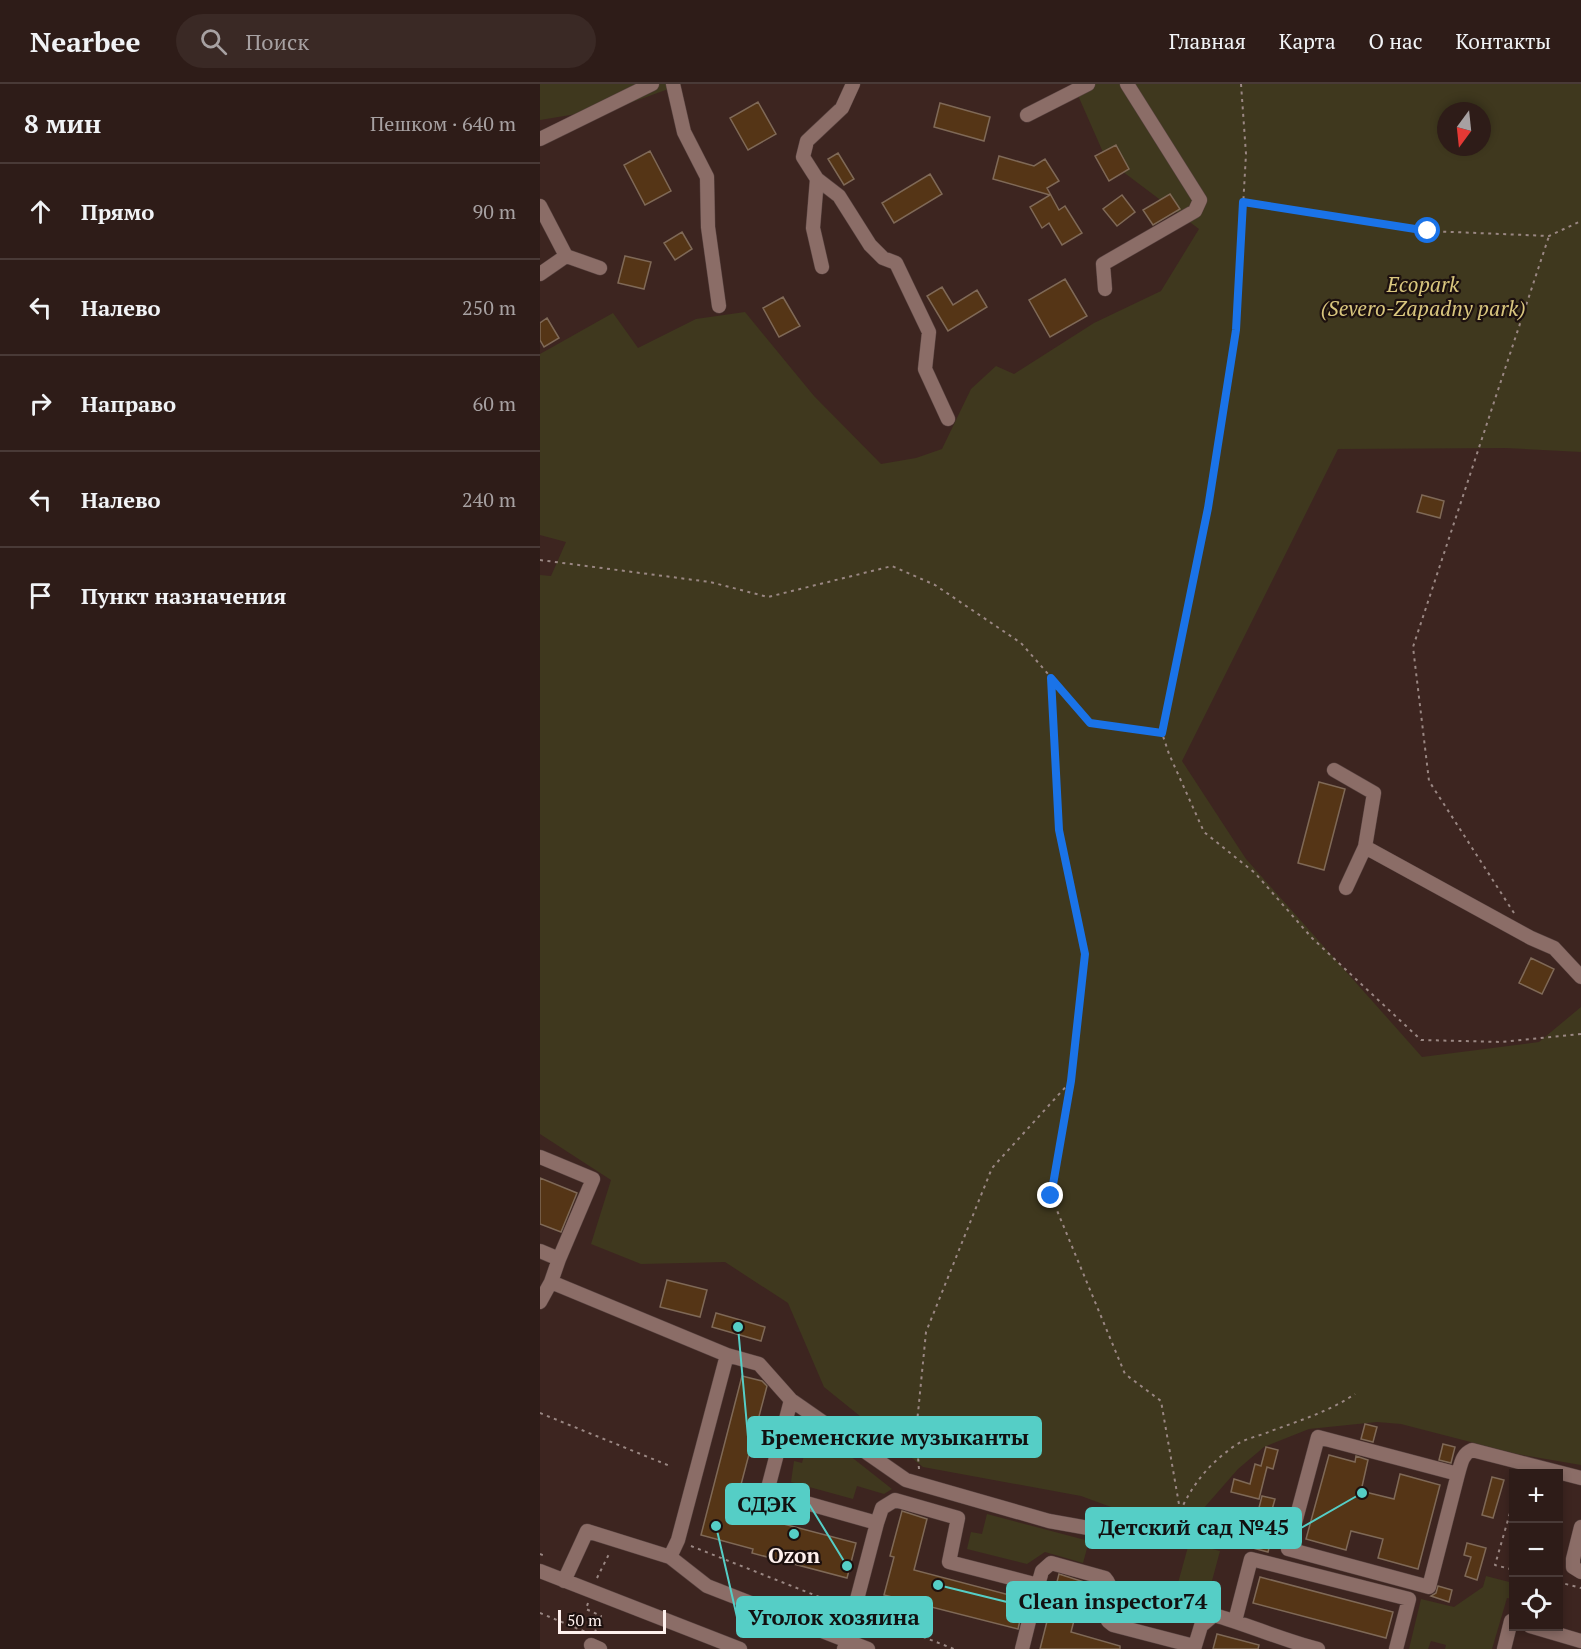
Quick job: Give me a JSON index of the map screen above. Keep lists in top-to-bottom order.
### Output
{
  "parks": ["Ecopark (Severo-Zapadny park)"],
  "places": [
    "Бременские музыканты",
    "Детский сад №45",
    "Уголок хозяина",
    "Ozon",
    "СДЭК",
    "Clean inspector74"
  ],
  "scale_bar": "50 m",
  "north": "bottom",
  "page": {
    "header": "Nearbee",
    "search": "Поиск",
    "nav": [
      "Главная",
      "Карта",
      "О нас",
      "Контакты"
    ],
    "heading": ["8 мин", "Пешком · 640 m"],
    "list": [
      ["Прямо", "90 m"],
      ["Налево", "250 m"],
      ["Направо", "60 m"],
      ["Налево", "240 m"],
      "Пункт назначения"
    ],
    "map_buttons": ["+", "−"],
    "scale": "50 m"
  }
}
